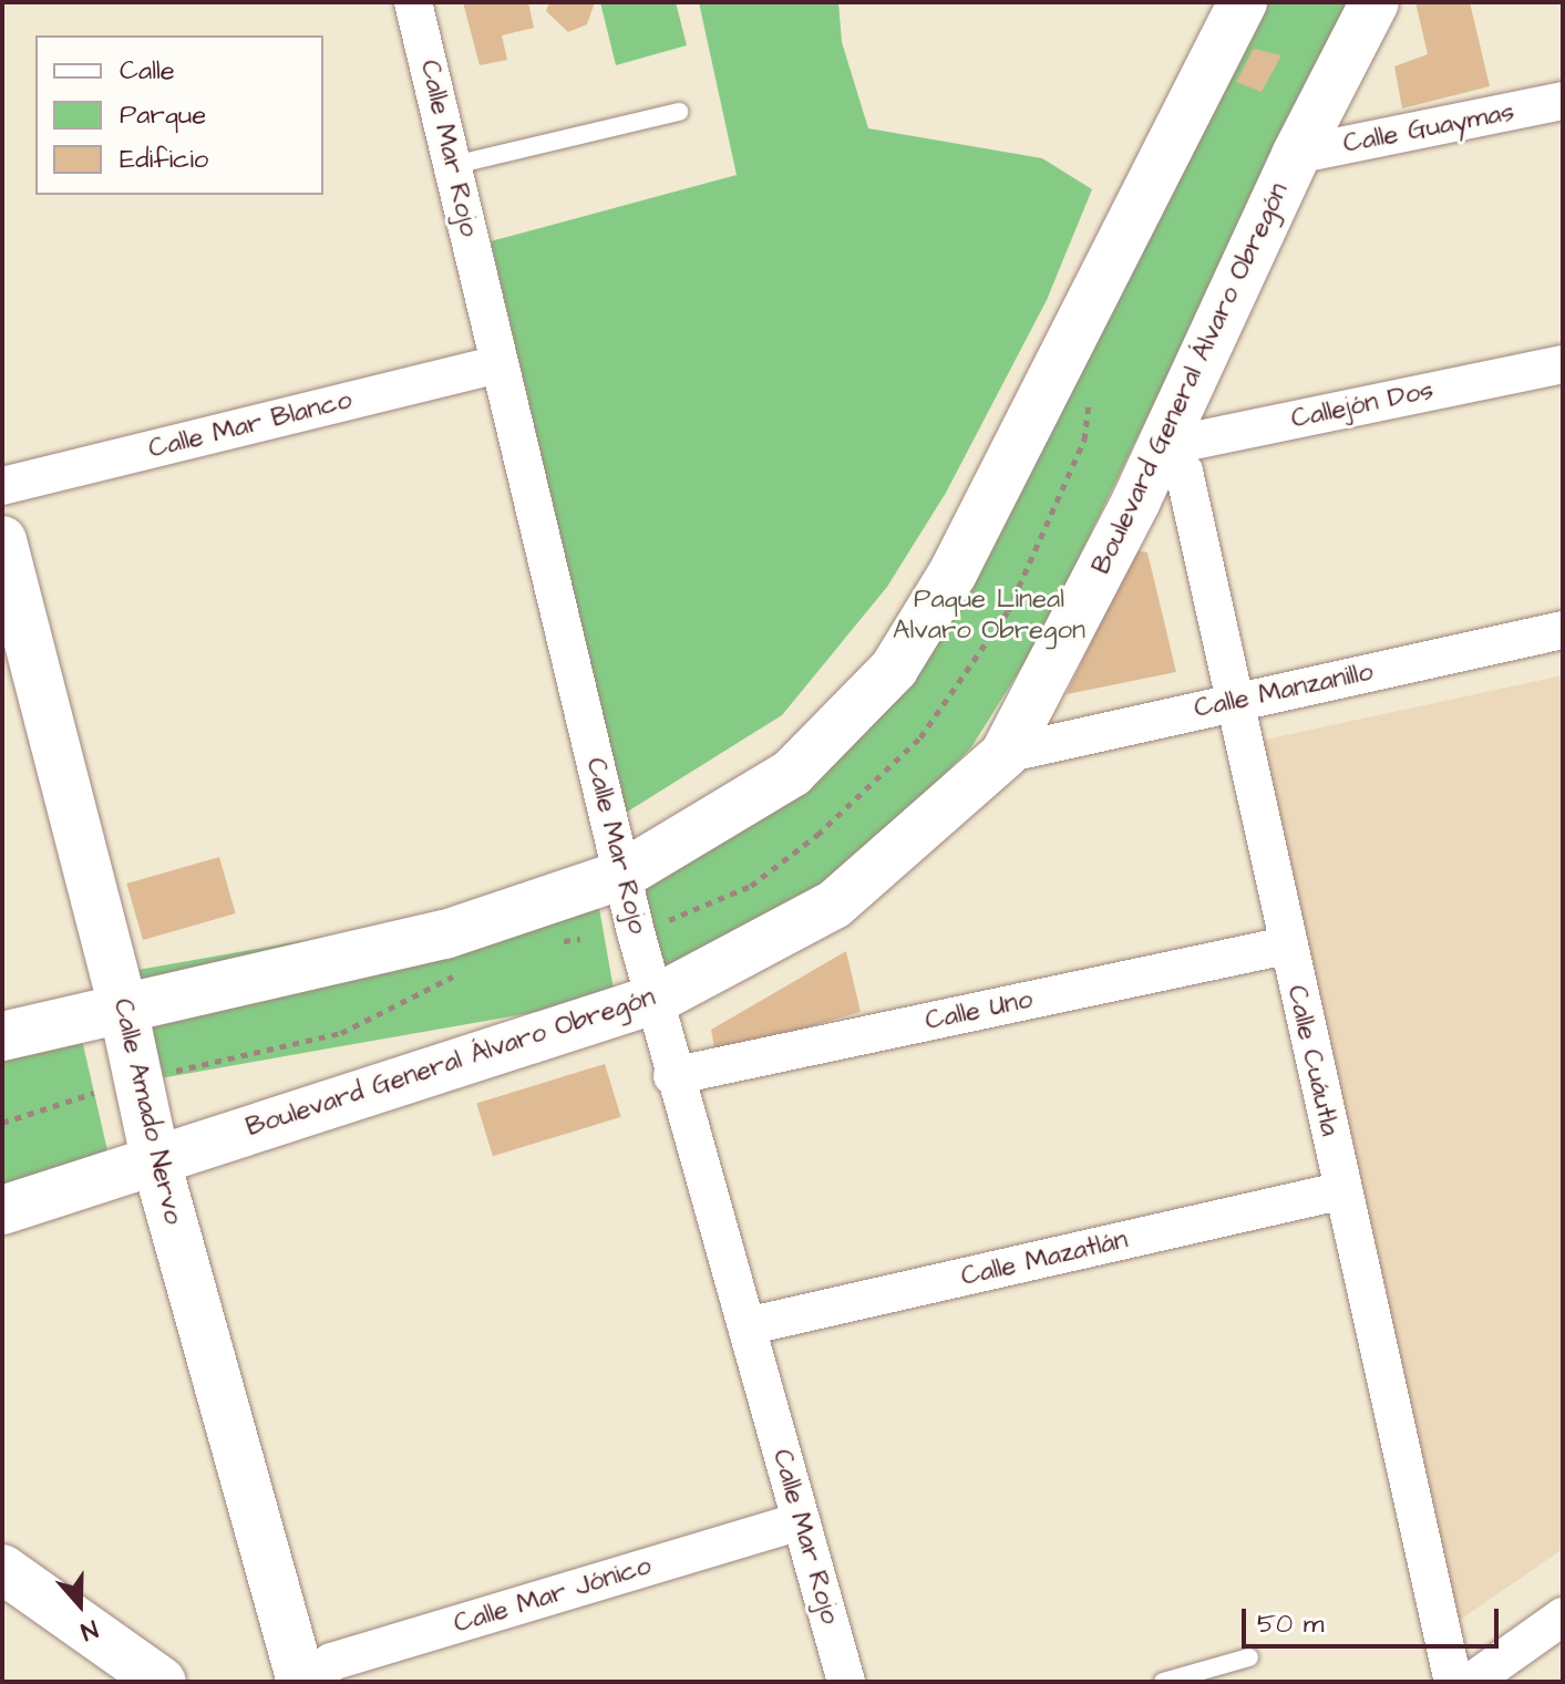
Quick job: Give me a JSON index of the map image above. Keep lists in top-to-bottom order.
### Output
{
  "streets": {
    "main road": ["Boulevard General Álvaro Obregón", "Calle Amado Nervo"],
    "street": [
      "Calle Guaymas",
      "Calle Mar Rojo",
      "Callejón Dos",
      "Calle Mar Blanco",
      "Calle Manzanillo",
      "Calle Uno",
      "Calle Cuáutla",
      "Calle Mazatlán",
      "Calle Mar Jónico"
    ]
  },
  "crossings": [
    ["Calle Guaymas", "Boulevard General Álvaro Obregón"],
    ["Calle Mar Rojo", "Boulevard General Álvaro Obregón"],
    ["Calle Mar Rojo", "Calle Mar Blanco"],
    ["Calle Mar Rojo", "Calle Uno"],
    ["Calle Mar Rojo", "Calle Mazatlán"],
    ["Calle Mar Rojo", "Calle Mar Jónico"],
    ["Boulevard General Álvaro Obregón", "Callejón Dos"],
    ["Boulevard General Álvaro Obregón", "Calle Manzanillo"],
    ["Boulevard General Álvaro Obregón", "Calle Cuáutla"],
    ["Boulevard General Álvaro Obregón", "Calle Amado Nervo"],
    ["Callejón Dos", "Calle Cuáutla"],
    ["Calle Manzanillo", "Calle Cuáutla"],
    ["Calle Uno", "Calle Cuáutla"],
    ["Calle Cuáutla", "Calle Mazatlán"]
  ],
  "parks": ["Paque Lineal Alvaro Obregon"],
  "legend": ["Calle", "Parque", "Edificio"],
  "scale_bar": "50 m",
  "north": "bottom"
}
